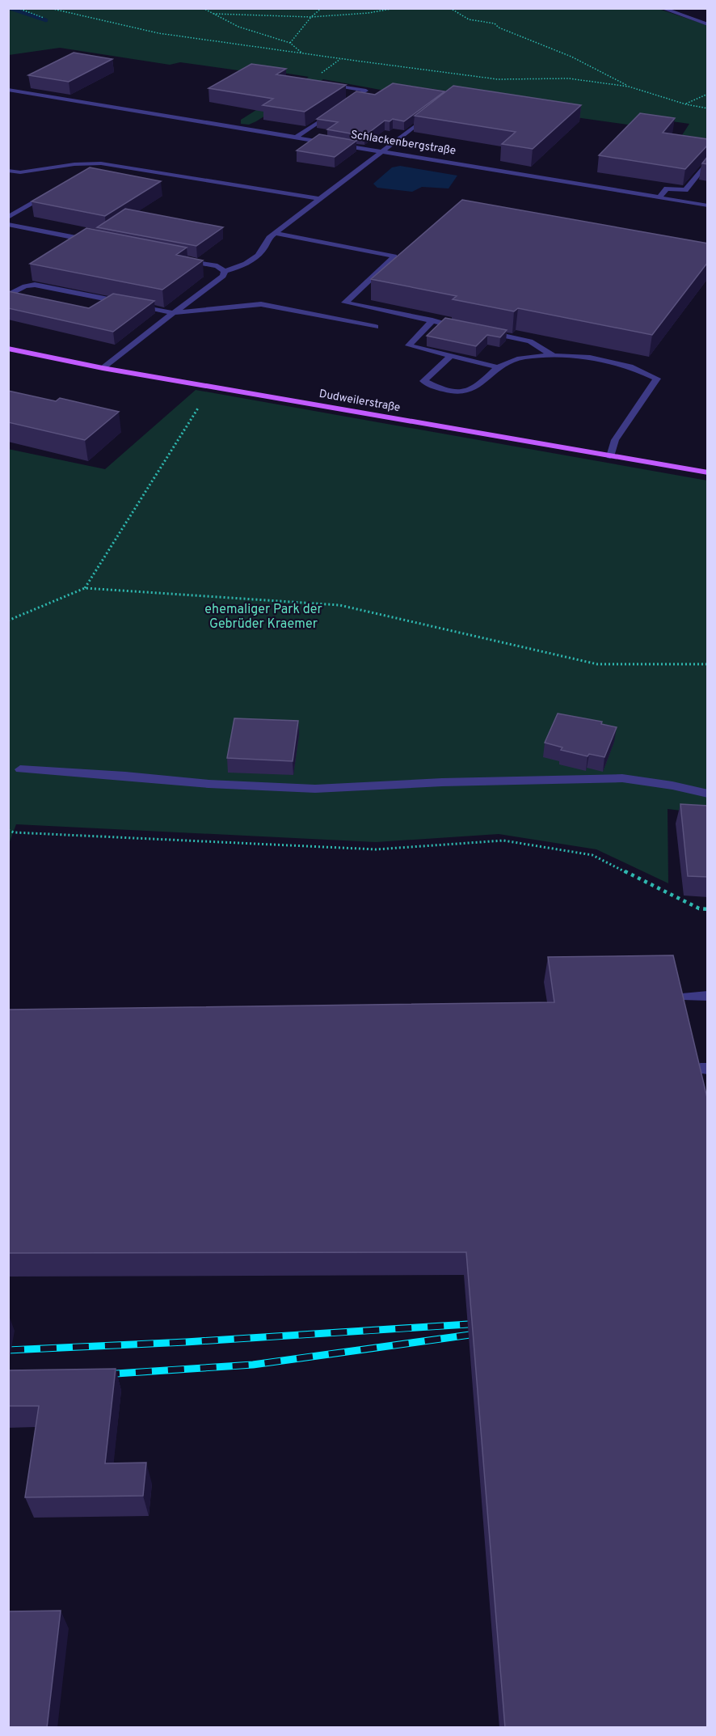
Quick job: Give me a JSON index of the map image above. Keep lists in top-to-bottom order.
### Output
{
  "streets": {
    "main road": ["Dudweilerstraße"],
    "street": ["Schlackenbergstraße"]
  },
  "parks": ["ehemaliger Park der Gebrüder Kraemer"]
}
